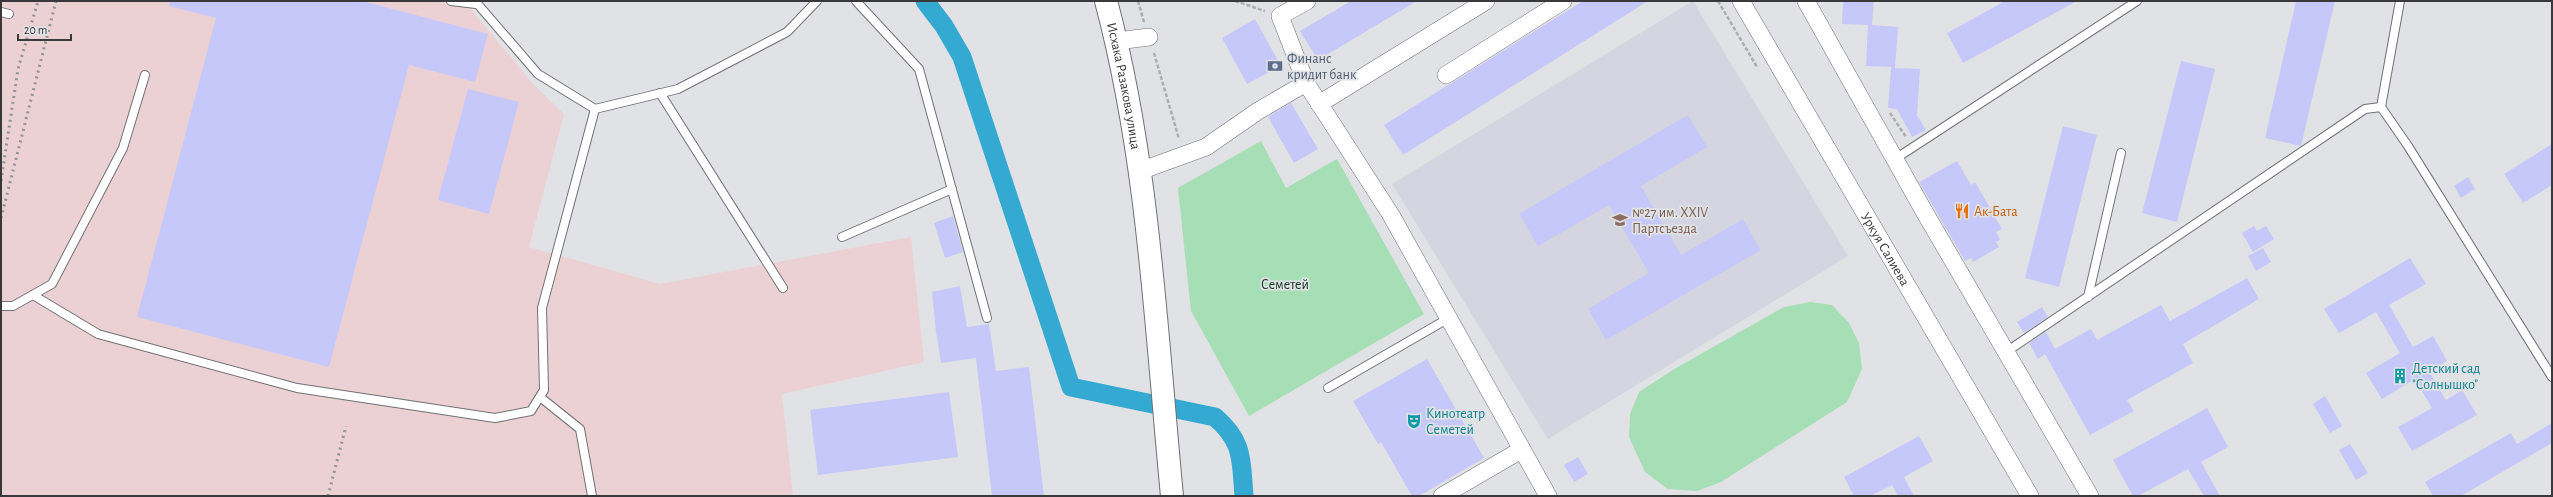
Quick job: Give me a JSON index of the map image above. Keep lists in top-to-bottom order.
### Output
{
  "streets": {
    "main road": ["Исхака Разакова улица"],
    "street": ["Уркуя Салиева"]
  },
  "parks": ["Семетей"],
  "places": {
    "bank": ["Финанс кридит банк"],
    "restaurant": ["Ак-Бата"],
    "school or university": ["№27 им. XXIV Партсъезда"],
    "building": ["Детский сад \"Солнышко\""],
    "theatre": ["Кинотеатр Семетей"]
  },
  "scale_bar": "20 m"
}
